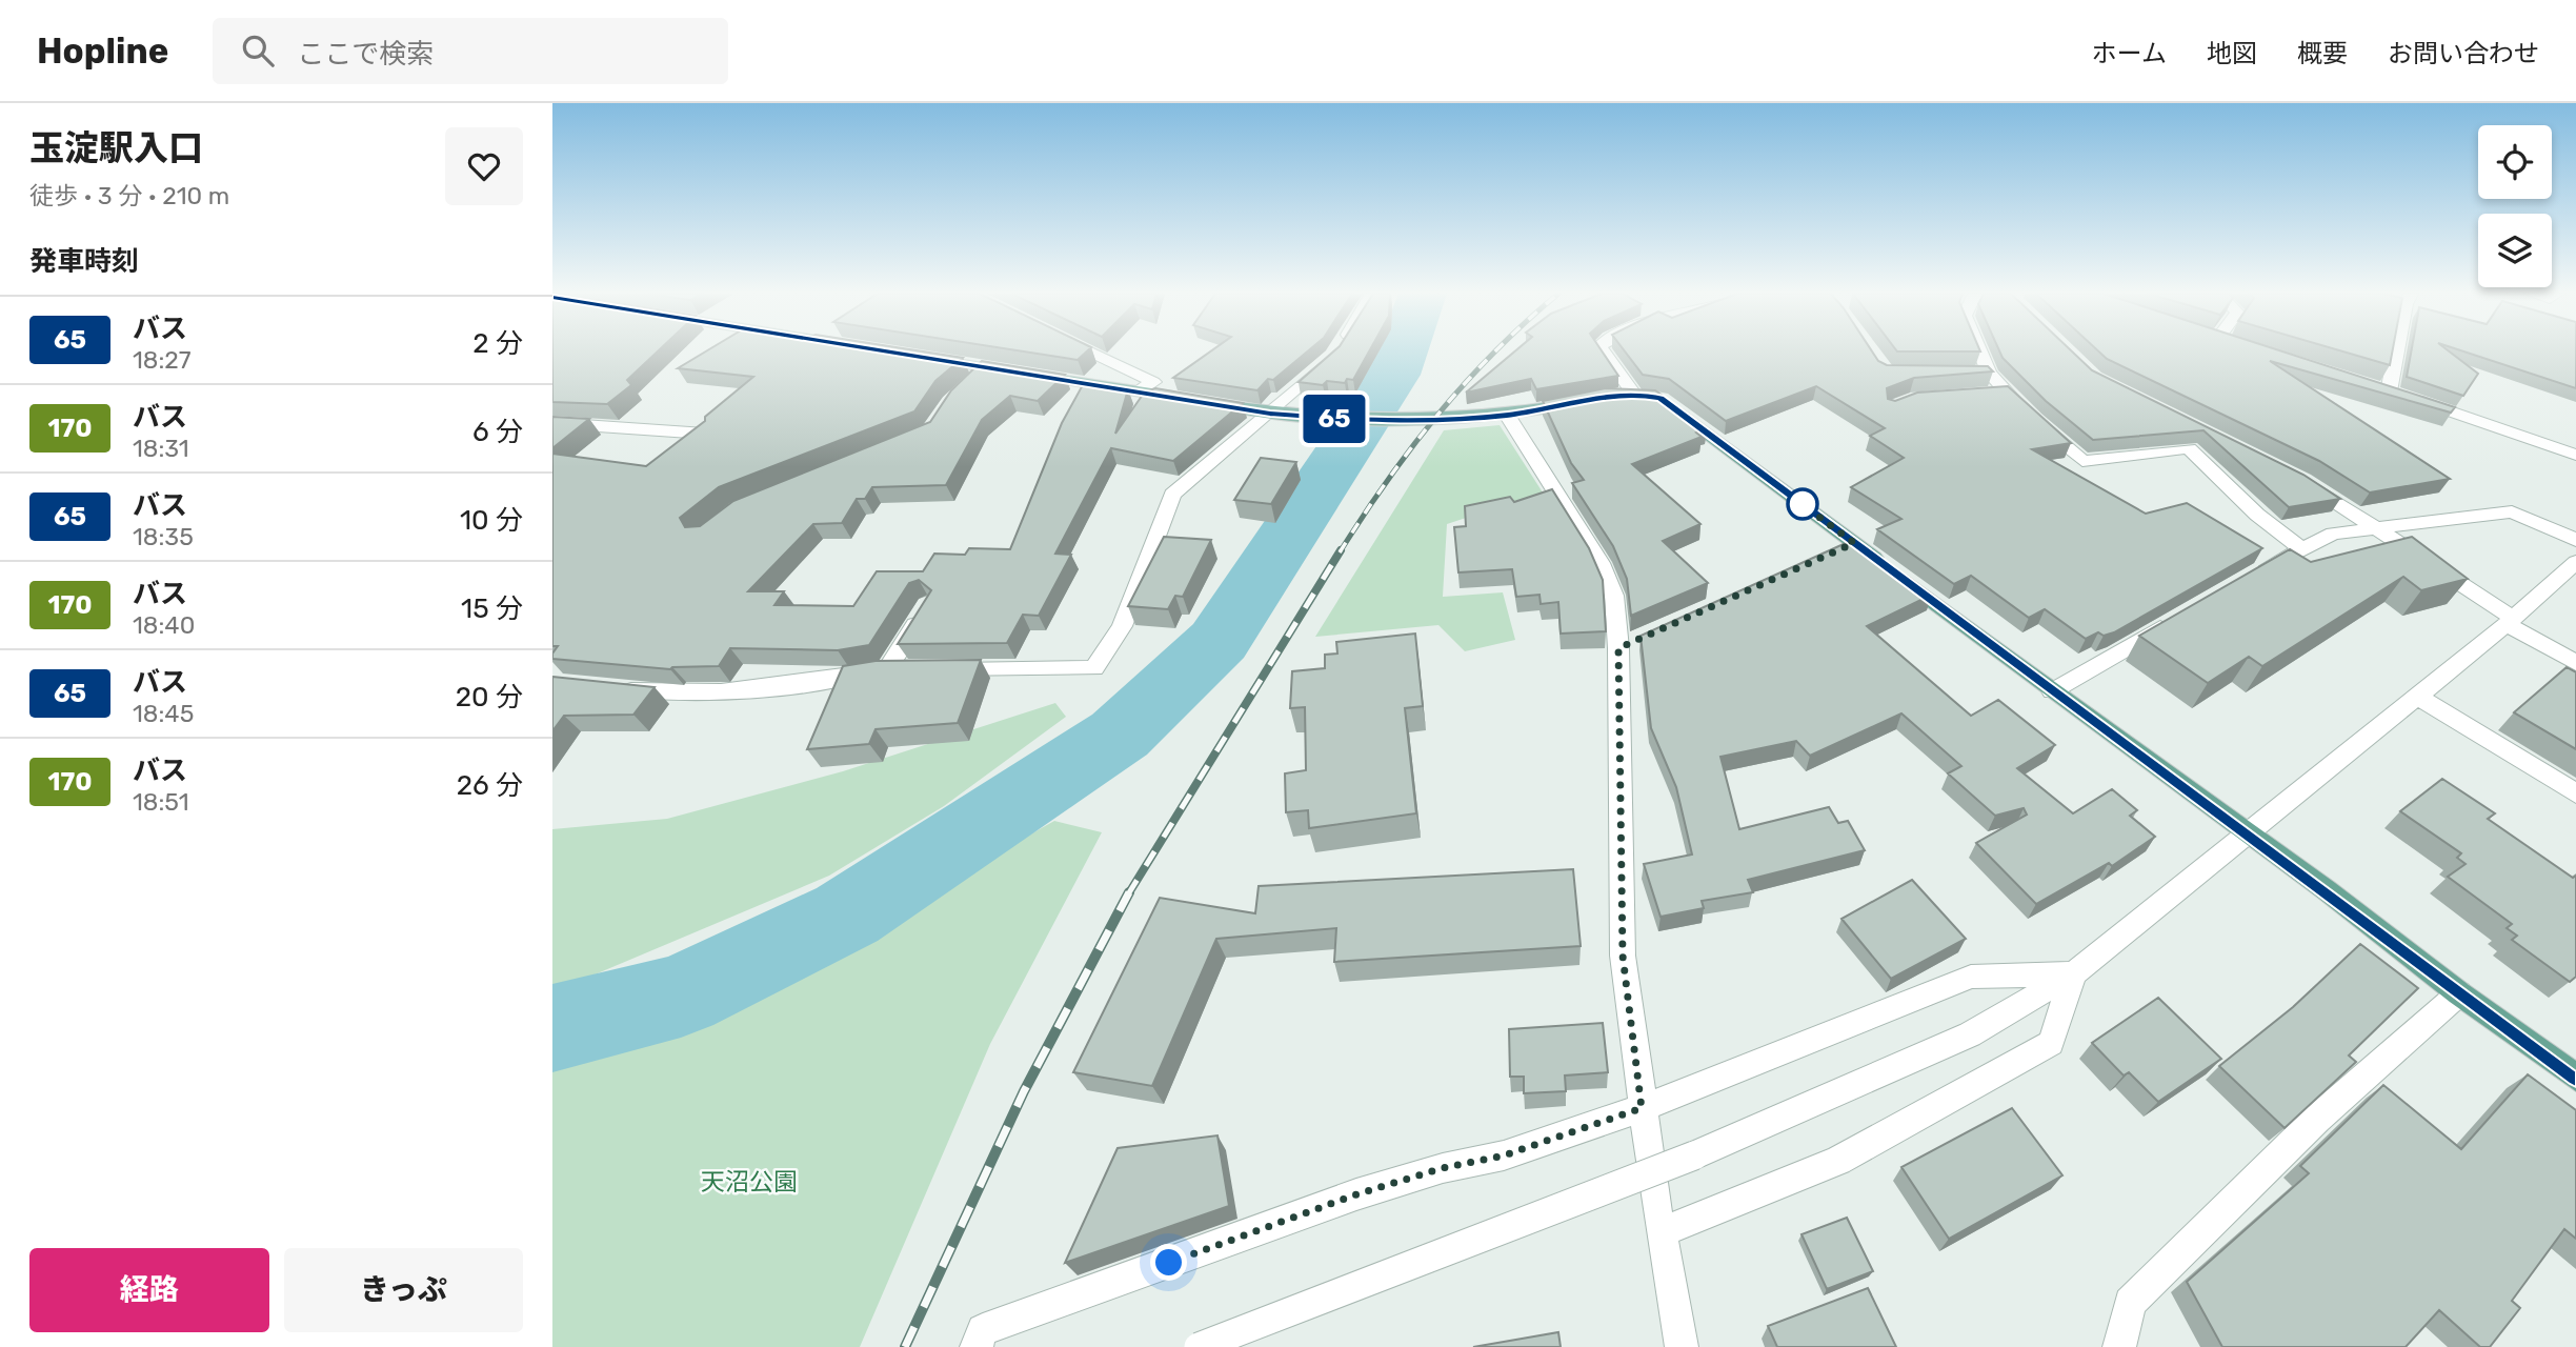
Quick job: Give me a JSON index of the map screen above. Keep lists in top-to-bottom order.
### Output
{
  "parks": ["天沼公園"],
  "lines": ["bus line 65"],
  "page": {
    "header": "Hopline",
    "search": "ここで検索",
    "nav": [
      "ホーム",
      "地図",
      "概要",
      "お問い合わせ"
    ],
    "heading": [
      ["玉淀駅入口", "徒歩 · 3 分 · 210 m"],
      "発車時刻"
    ],
    "on_map": "65",
    "list": [
      {
        "mark": "65",
        "name": "バス",
        "note": "18:27",
        "value": "2 分"
      },
      {
        "mark": "170",
        "name": "バス",
        "note": "18:31",
        "value": "6 分"
      },
      {
        "mark": "65",
        "name": "バス",
        "note": "18:35",
        "value": "10 分"
      },
      {
        "mark": "170",
        "name": "バス",
        "note": "18:40",
        "value": "15 分"
      },
      {
        "mark": "65",
        "name": "バス",
        "note": "18:45",
        "value": "20 分"
      },
      {
        "mark": "170",
        "name": "バス",
        "note": "18:51",
        "value": "26 分"
      }
    ],
    "buttons": ["経路", "きっぷ"]
  }
}
